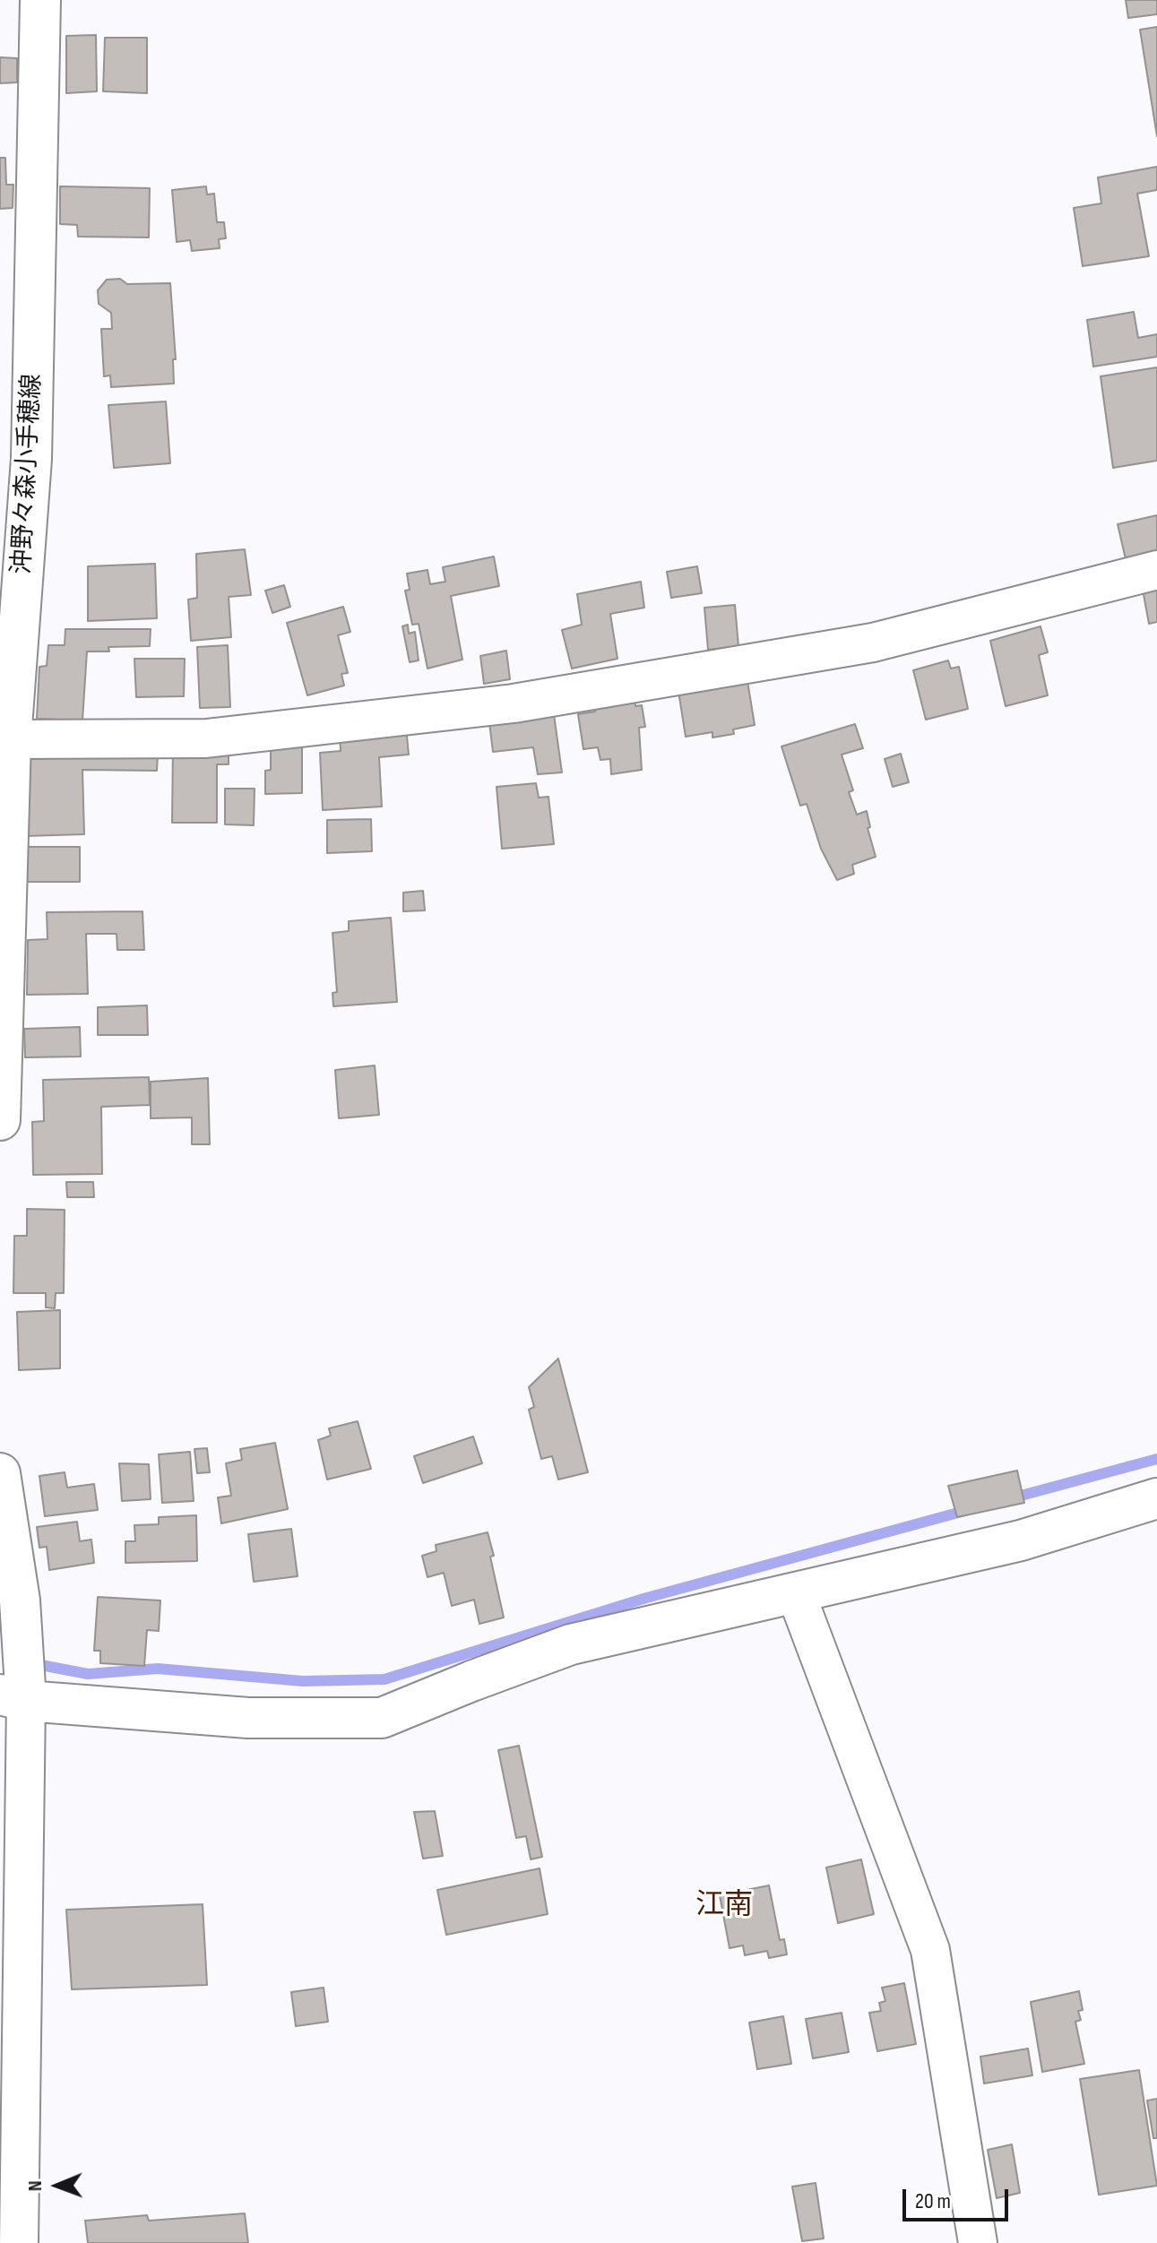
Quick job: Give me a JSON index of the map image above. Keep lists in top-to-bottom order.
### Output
{
  "streets": {
    "main road": ["沖野々森小手穂線"]
  },
  "districts": ["江南"],
  "scale_bar": "20 m",
  "north": "left"
}
